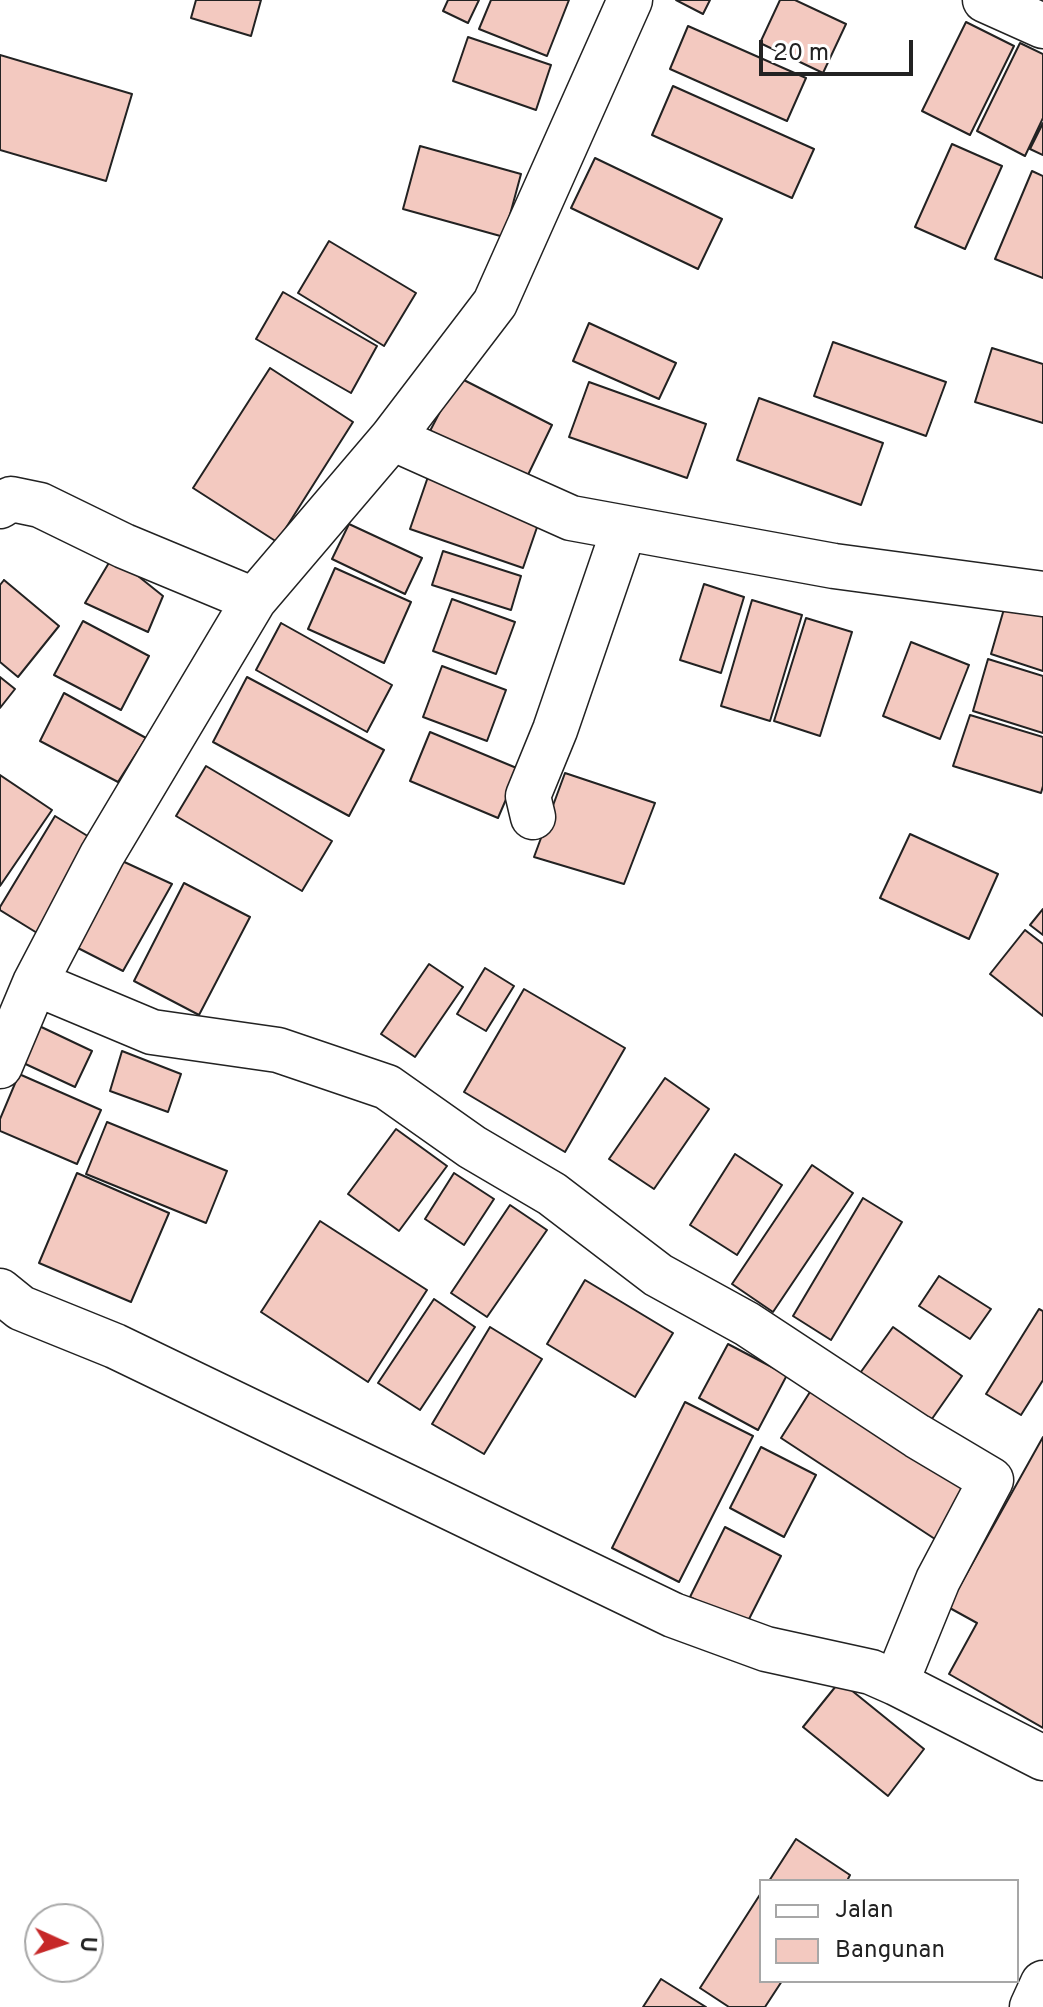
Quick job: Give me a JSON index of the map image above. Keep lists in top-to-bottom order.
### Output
{
  "legend": ["Jalan", "Bangunan"],
  "scale_bar": "20 m",
  "north": "right"
}
